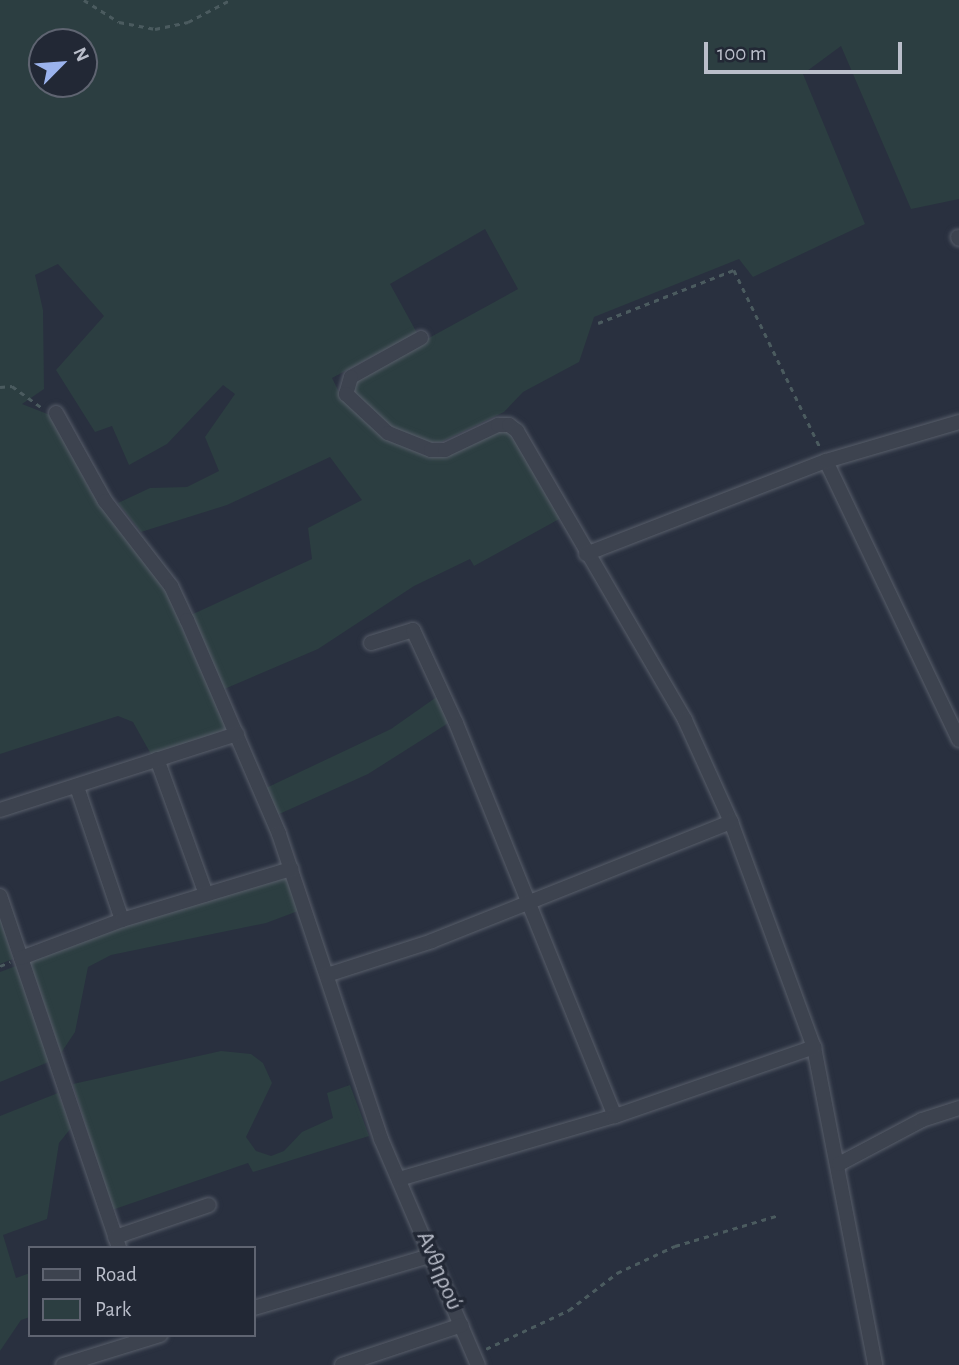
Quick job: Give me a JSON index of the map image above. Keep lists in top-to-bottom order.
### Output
{
  "streets": {
    "street": ["Ανθηρού"]
  },
  "legend": ["Road", "Park"],
  "scale_bar": "100 m",
  "north": "top right"
}
